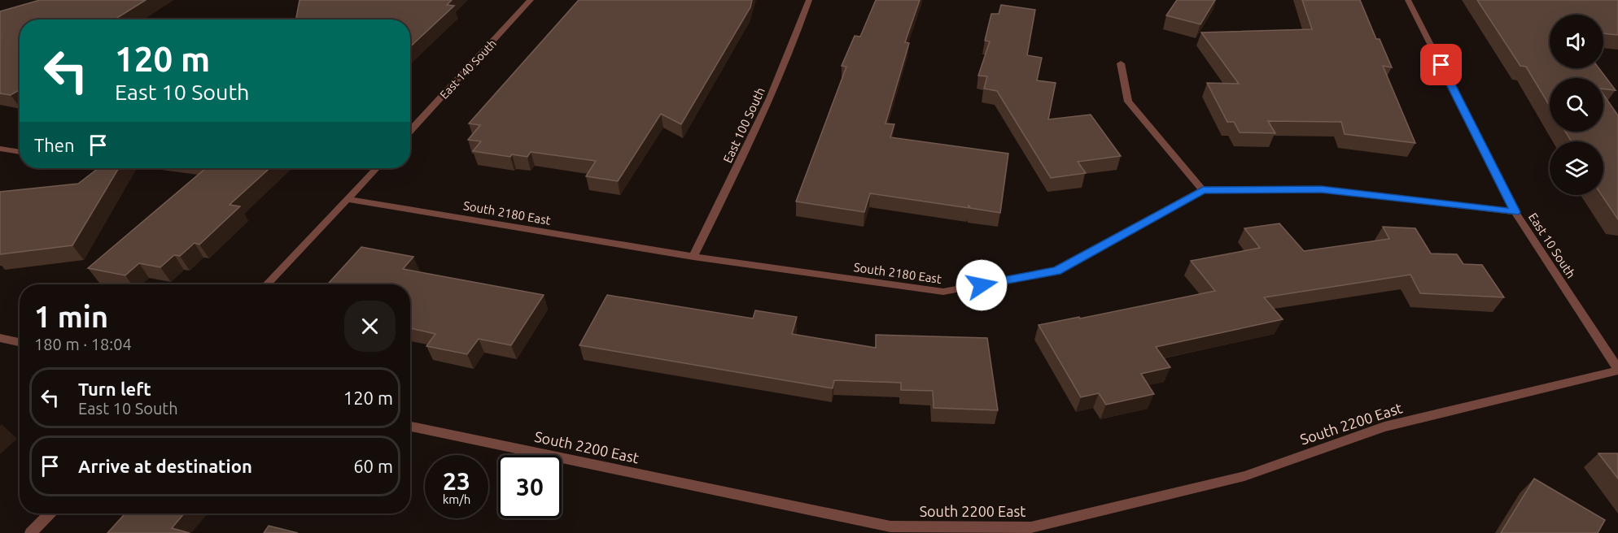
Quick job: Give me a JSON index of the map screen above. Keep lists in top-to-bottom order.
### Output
{
  "streets": {
    "street": [
      "East 140 South",
      "East 100 South",
      "South 2180 East",
      "East 10 South",
      "South 2200 East"
    ]
  },
  "crossings": [
    ["East 100 South", "South 2180 East"],
    ["South 2180 East", "East 10 South"],
    ["East 10 South", "South 2200 East"]
  ],
  "page": {
    "turn": ["120 m", "East 10 South"],
    "then": "Then",
    "heading": ["1 min", "180 m · 18:04"],
    "list": [
      {
        "name": "Turn left",
        "note": "East 10 South",
        "value": "120 m"
      },
      {
        "name": "Arrive at destination",
        "value": "60 m"
      }
    ],
    "speed": "23 km/h",
    "limit": "30"
  }
}
